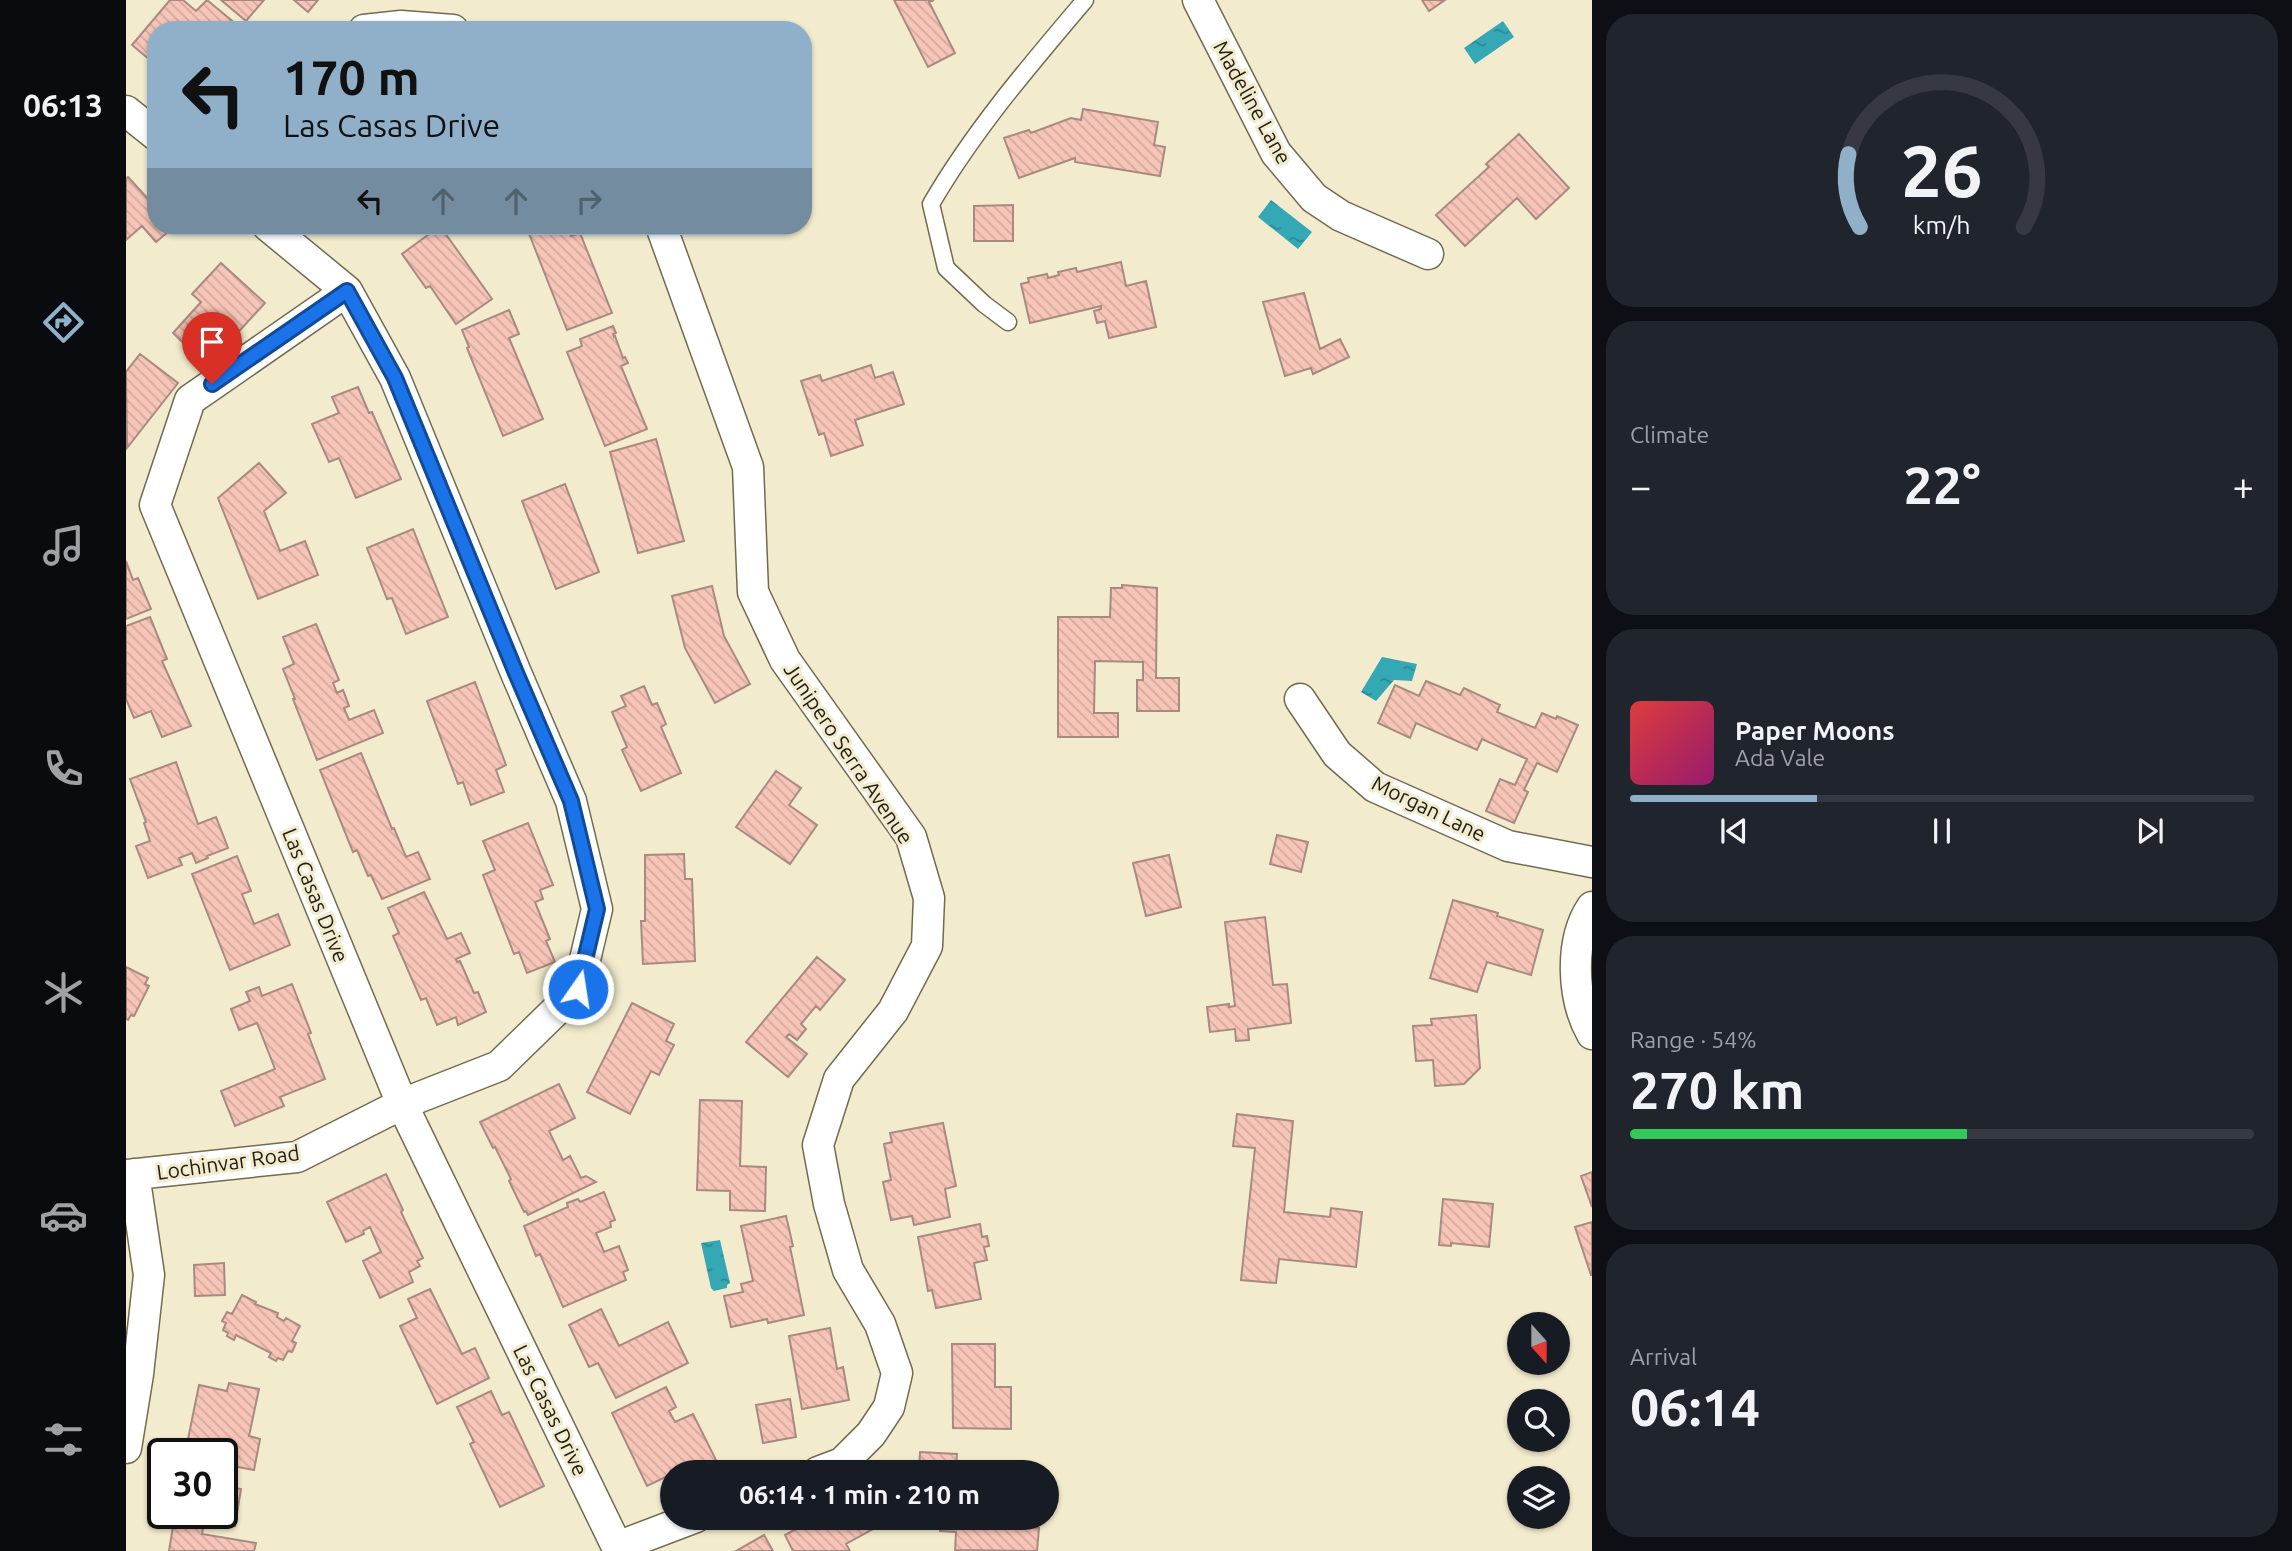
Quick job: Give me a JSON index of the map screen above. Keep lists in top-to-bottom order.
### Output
{
  "streets": {
    "street": [
      "Madeline Lane",
      "Junipero Serra Avenue",
      "Morgan Lane",
      "Las Casas Drive",
      "Lochinvar Road"
    ]
  },
  "crossings": [
    ["Las Casas Drive", "Lochinvar Road"]
  ],
  "north": "bottom",
  "page": {
    "tabs": "06:13",
    "turn": ["170 m", "Las Casas Drive"],
    "tile": [
      "Climate",
      ["Range · 54%", "270 km"],
      ["Arrival", "06:14"]
    ],
    "heat": ["−", "22°", "+"],
    "song": ["Paper Moons", "Ada Vale"],
    "limit": "30",
    "trip": "06:14 · 1 min · 210 m",
    "gauge": ["26", "km/h"]
  }
}
